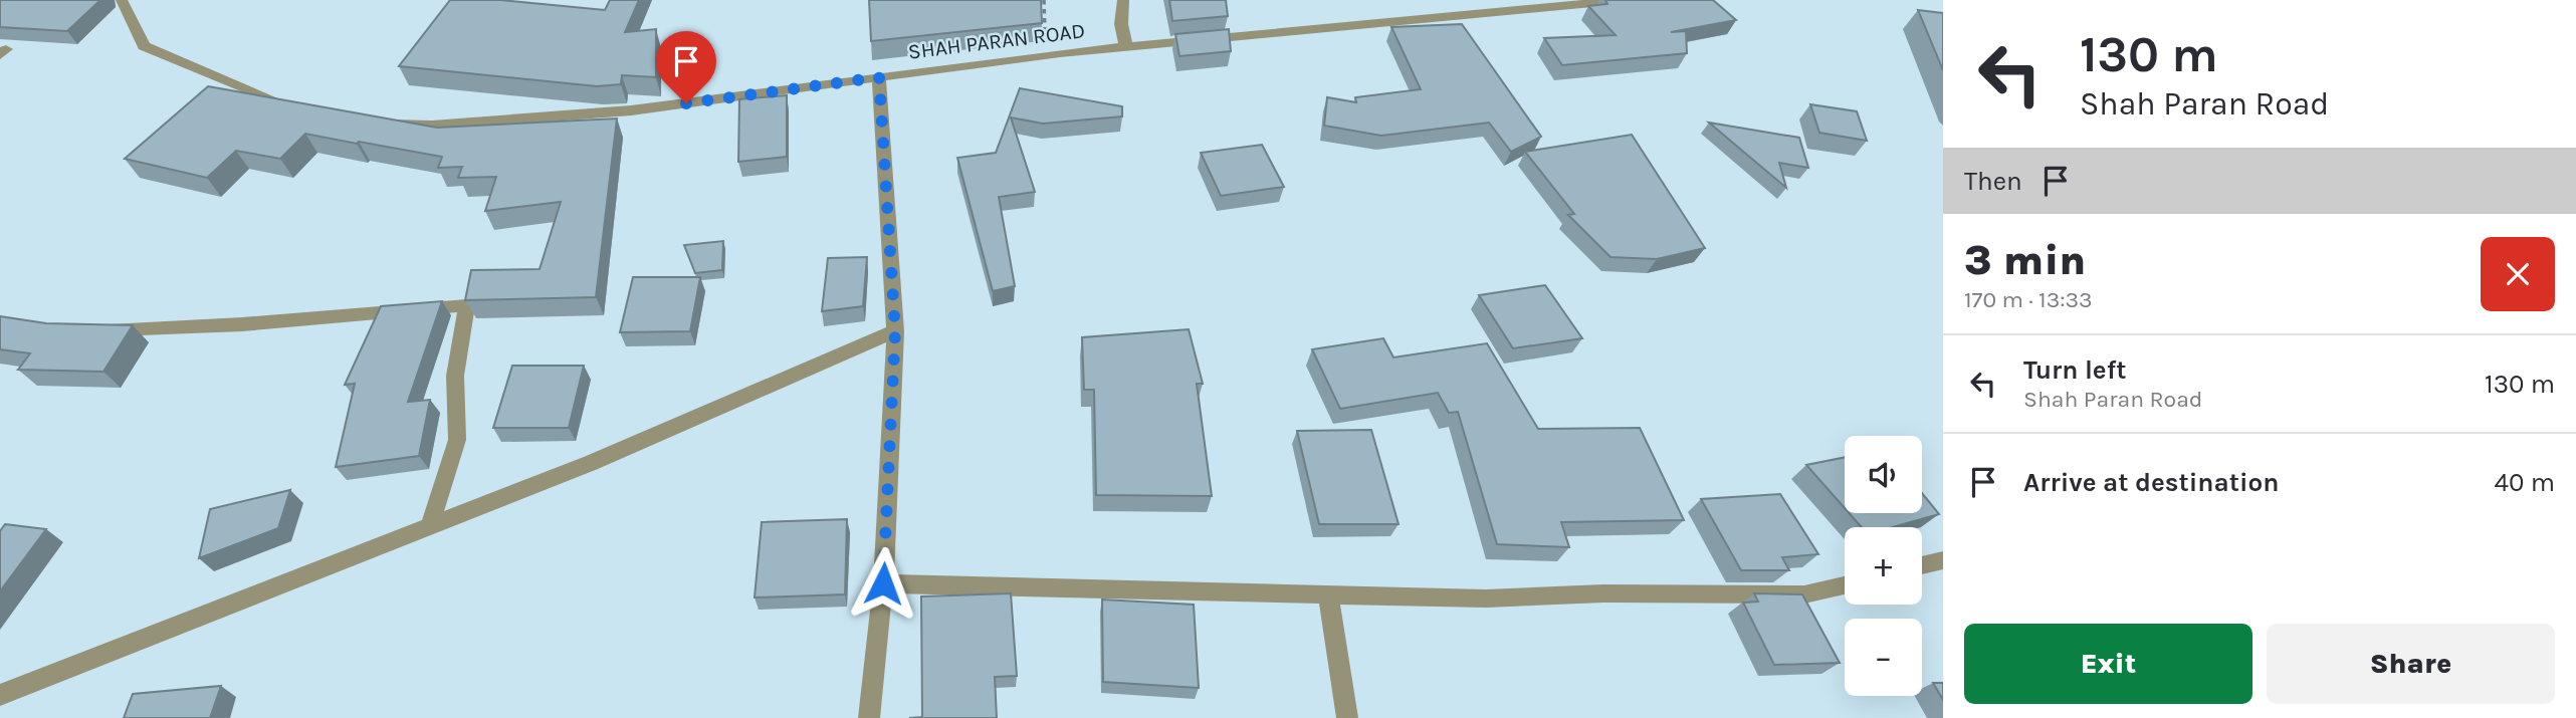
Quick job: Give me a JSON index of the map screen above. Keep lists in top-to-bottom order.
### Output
{
  "streets": {
    "street": ["SHAH PARAN ROAD"]
  },
  "page": {
    "turn": ["130 m", "Shah Paran Road"],
    "then": "Then",
    "heading": ["3 min", "170 m · 13:33"],
    "list": [
      {
        "name": "Turn left",
        "note": "Shah Paran Road",
        "value": "130 m"
      },
      {
        "name": "Arrive at destination",
        "value": "40 m"
      }
    ],
    "map_buttons": ["+", "−"],
    "buttons": ["Exit", "Share"]
  }
}
